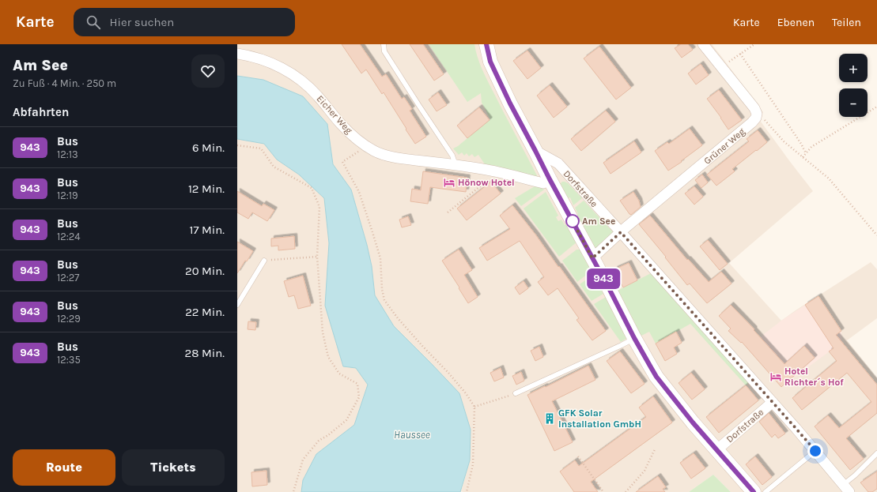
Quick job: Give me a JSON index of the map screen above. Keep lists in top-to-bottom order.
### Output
{
  "streets": {
    "main road": ["Dorfstraße"],
    "street": ["Eicher Weg", "Grüner Weg"]
  },
  "crossings": [
    ["Eicher Weg", "Dorfstraße"],
    ["Grüner Weg", "Dorfstraße"]
  ],
  "water": ["Haussee"],
  "places": {
    "hotel": ["Hönow Hotel", "Hotel Richter´s Hof"],
    "other": ["Am See"],
    "building": ["GFK Solar Installation GmbH"]
  },
  "lines": ["bus line 943"],
  "page": {
    "header": "Karte",
    "search": "Hier suchen",
    "nav": ["Karte", "Ebenen", "Teilen"],
    "heading": [
      ["Am See", "Zu Fuß · 4 Min. · 250 m"],
      "Abfahrten"
    ],
    "on_map": "943",
    "map_buttons": ["+", "−"],
    "list": [
      {
        "mark": "943",
        "name": "Bus",
        "note": "12:13",
        "value": "6 Min."
      },
      {
        "mark": "943",
        "name": "Bus",
        "note": "12:19",
        "value": "12 Min."
      },
      {
        "mark": "943",
        "name": "Bus",
        "note": "12:24",
        "value": "17 Min."
      },
      {
        "mark": "943",
        "name": "Bus",
        "note": "12:27",
        "value": "20 Min."
      },
      {
        "mark": "943",
        "name": "Bus",
        "note": "12:29",
        "value": "22 Min."
      },
      {
        "mark": "943",
        "name": "Bus",
        "note": "12:35",
        "value": "28 Min."
      }
    ],
    "buttons": ["Route", "Tickets"]
  }
}
